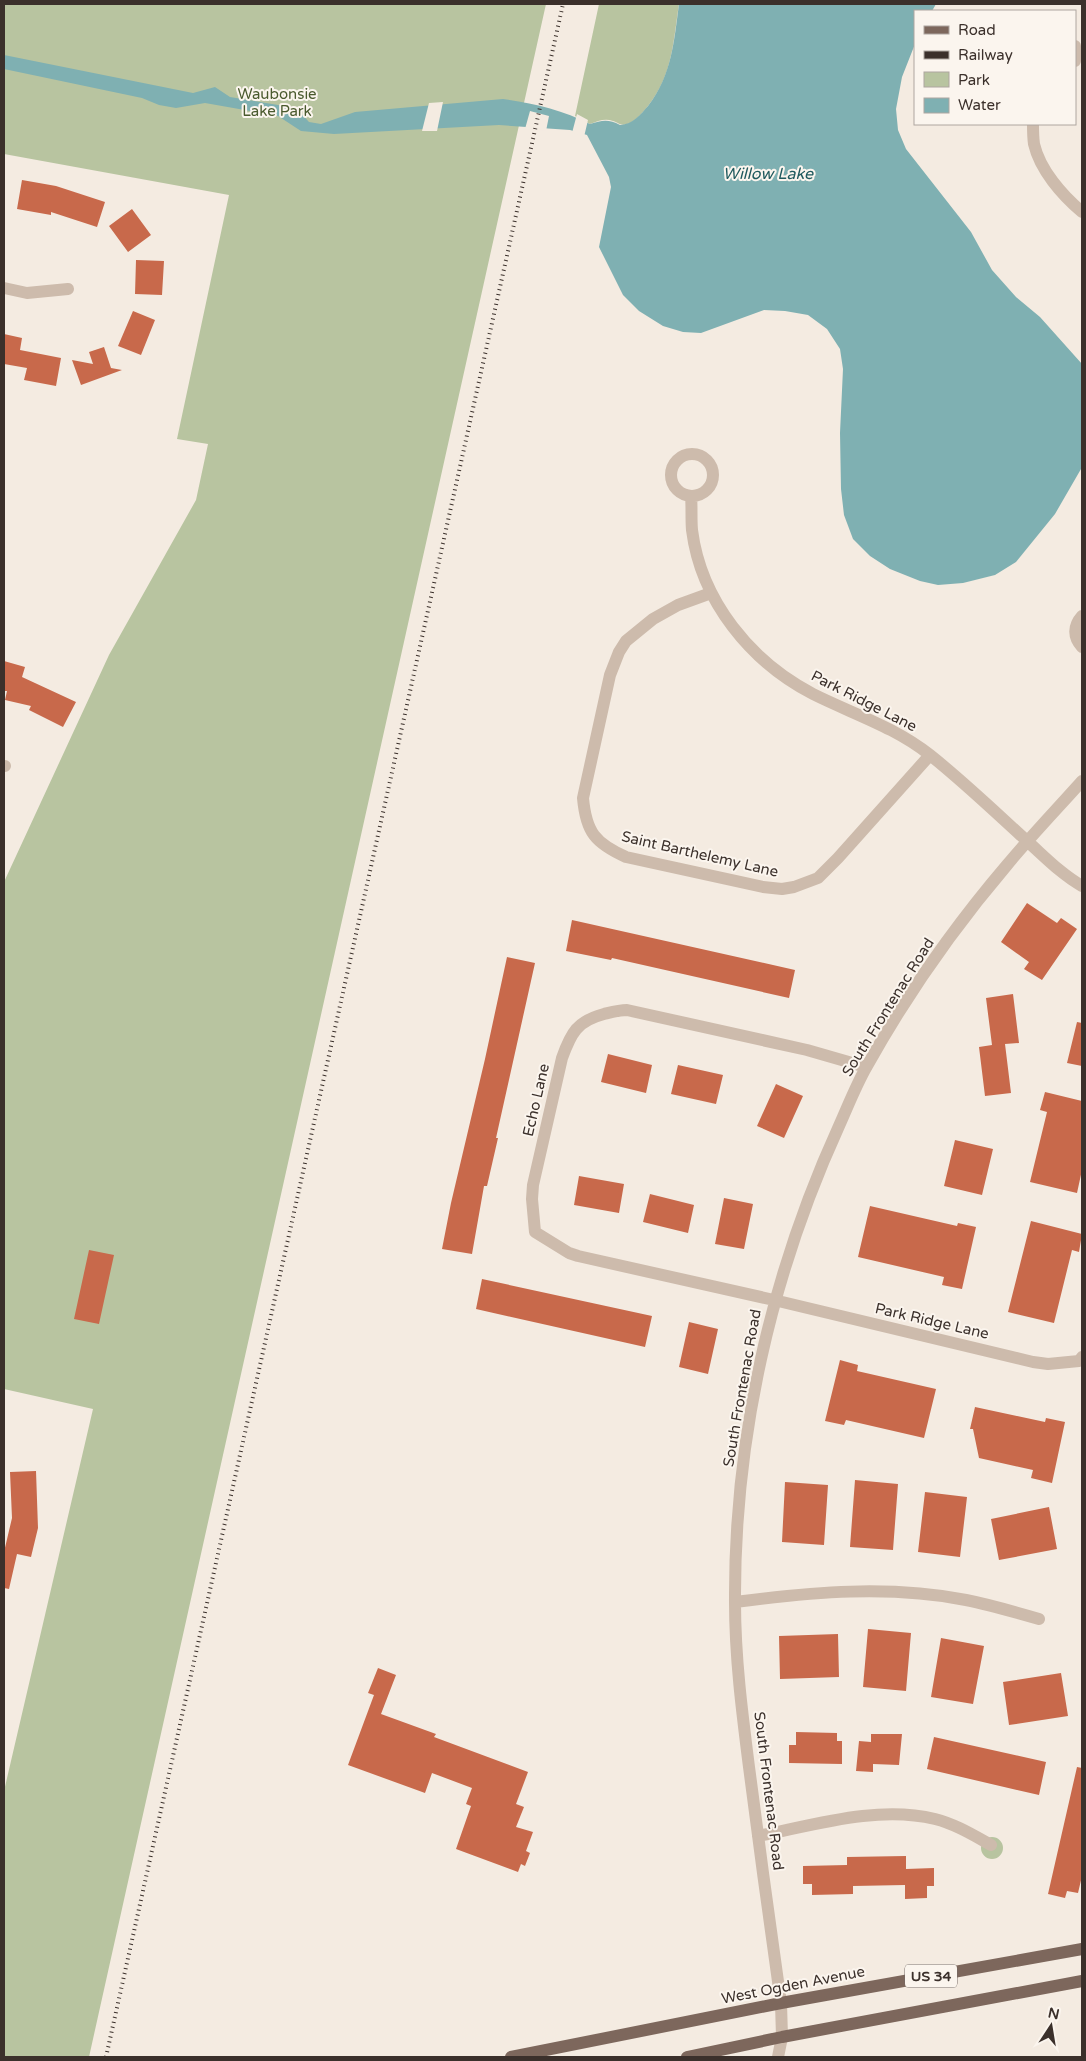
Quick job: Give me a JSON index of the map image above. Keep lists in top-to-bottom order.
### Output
{
  "streets": {
    "main road": ["US 34", "West Ogden Avenue"],
    "street": [
      "Park Ridge Lane",
      "Saint Barthelemy Lane",
      "South Frontenac Road",
      "Echo Lane"
    ]
  },
  "crossings": [
    ["Park Ridge Lane", "Saint Barthelemy Lane"],
    ["Park Ridge Lane", "South Frontenac Road"],
    ["Park Ridge Lane", "Echo Lane"],
    ["South Frontenac Road", "Echo Lane"],
    ["South Frontenac Road", "US 34"],
    ["South Frontenac Road", "West Ogden Avenue"]
  ],
  "water": ["Willow Lake"],
  "parks": ["Waubonsie Lake Park"],
  "legend": [
    "Road",
    "Railway",
    "Park",
    "Water"
  ],
  "north": "top"
}
